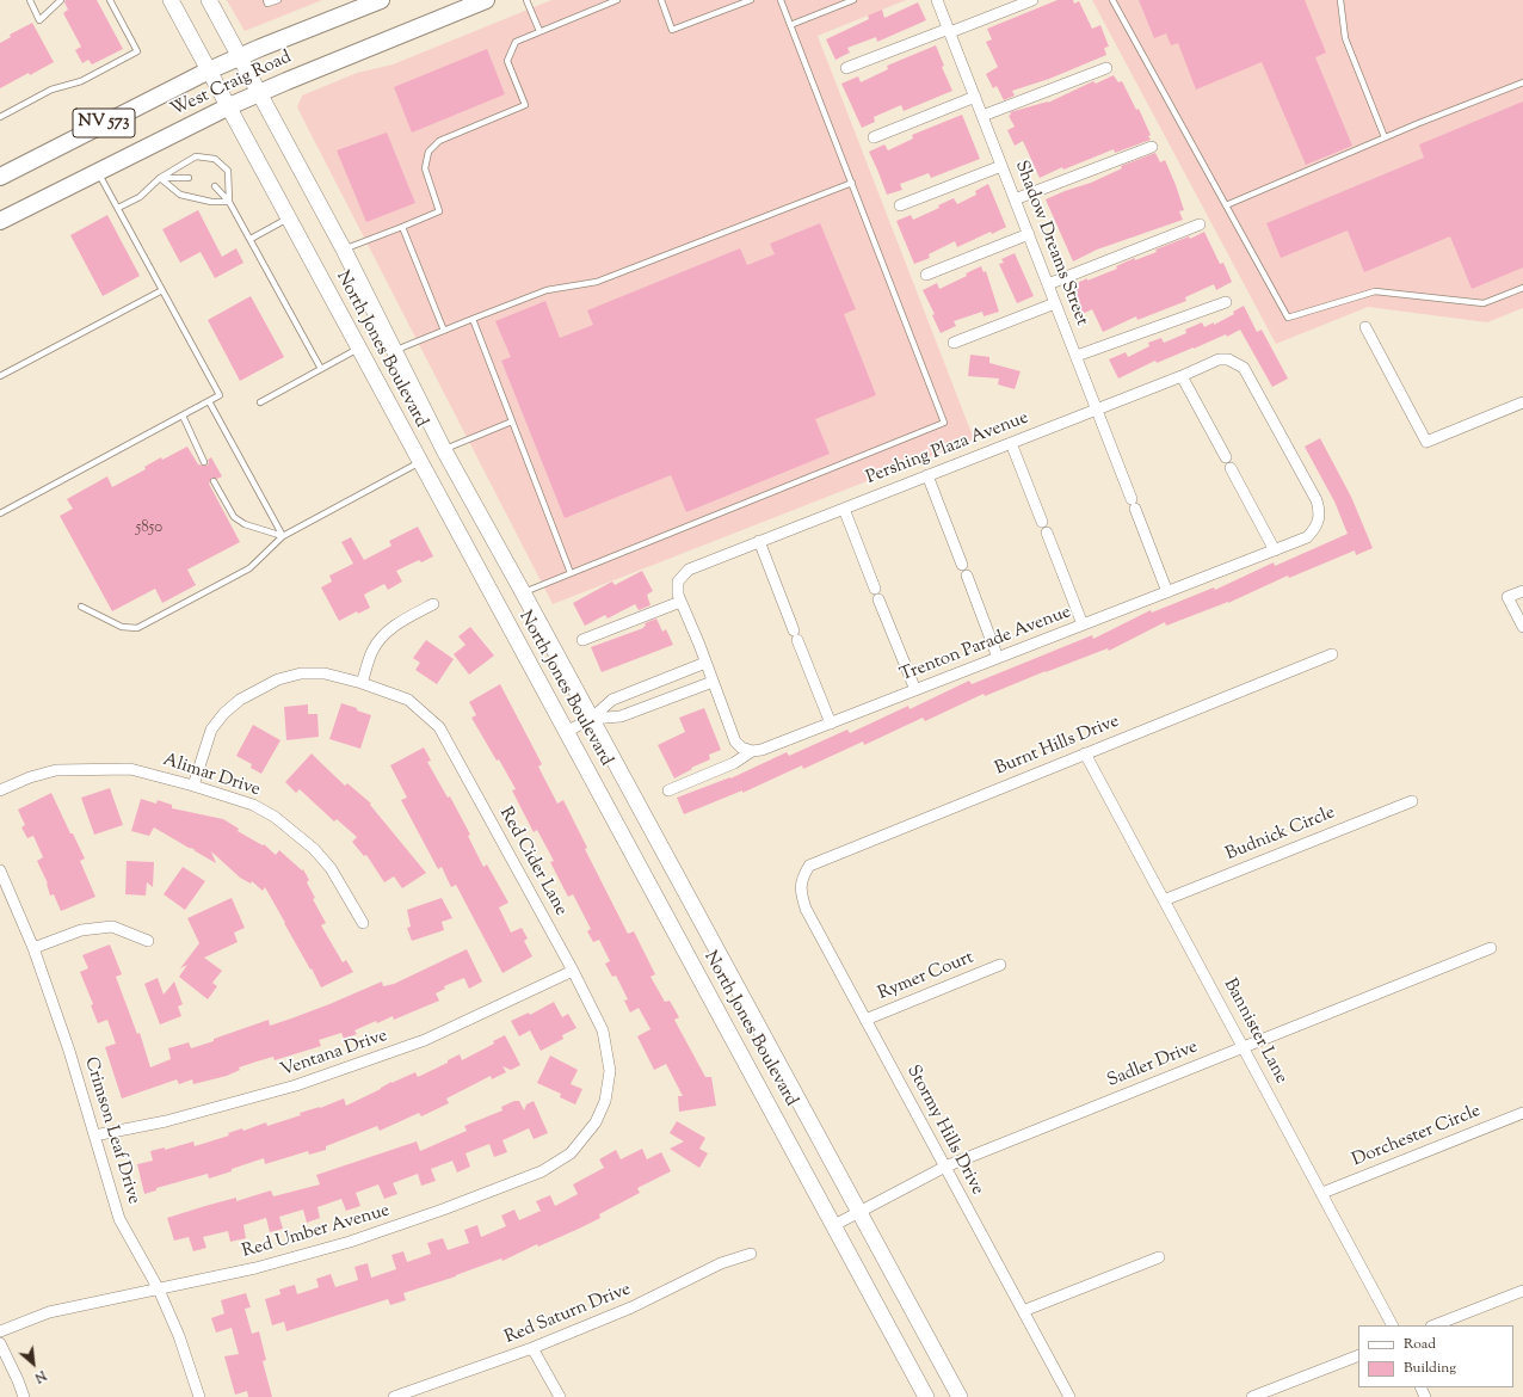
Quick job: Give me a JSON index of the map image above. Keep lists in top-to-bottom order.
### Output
{
  "streets": {
    "main road": ["West Craig Road", "NV 573", "North Jones Boulevard"],
    "street": [
      "Shadow Dreams Street",
      "Pershing Plaza Avenue",
      "Trenton Parade Avenue",
      "Burnt Hills Drive",
      "Alimar Drive",
      "Budnick Circle",
      "Red Cider Lane",
      "Rymer Court",
      "Bannister Lane",
      "Ventana Drive",
      "Sadler Drive",
      "Crimson Leaf Drive",
      "Stormy Hills Drive",
      "Dorchester Circle",
      "Red Umber Avenue",
      "Red Saturn Drive"
    ]
  },
  "crossings": [
    ["West Craig Road", "North Jones Boulevard"],
    ["Shadow Dreams Street", "Pershing Plaza Avenue"],
    ["Shadow Dreams Street", "Trenton Parade Avenue"],
    ["North Jones Boulevard", "Sadler Drive"],
    ["Pershing Plaza Avenue", "Trenton Parade Avenue"],
    ["Burnt Hills Drive", "Bannister Lane"],
    ["Burnt Hills Drive", "Stormy Hills Drive"],
    ["Alimar Drive", "Red Cider Lane"],
    ["Budnick Circle", "Bannister Lane"],
    ["Red Cider Lane", "Ventana Drive"],
    ["Red Cider Lane", "Red Umber Avenue"],
    ["Rymer Court", "Stormy Hills Drive"],
    ["Bannister Lane", "Sadler Drive"],
    ["Bannister Lane", "Dorchester Circle"],
    ["Ventana Drive", "Crimson Leaf Drive"],
    ["Sadler Drive", "Stormy Hills Drive"],
    ["Crimson Leaf Drive", "Red Umber Avenue"]
  ],
  "house_numbers": ["5850"],
  "legend": ["Road", "Building"],
  "north": "bottom right"
}
